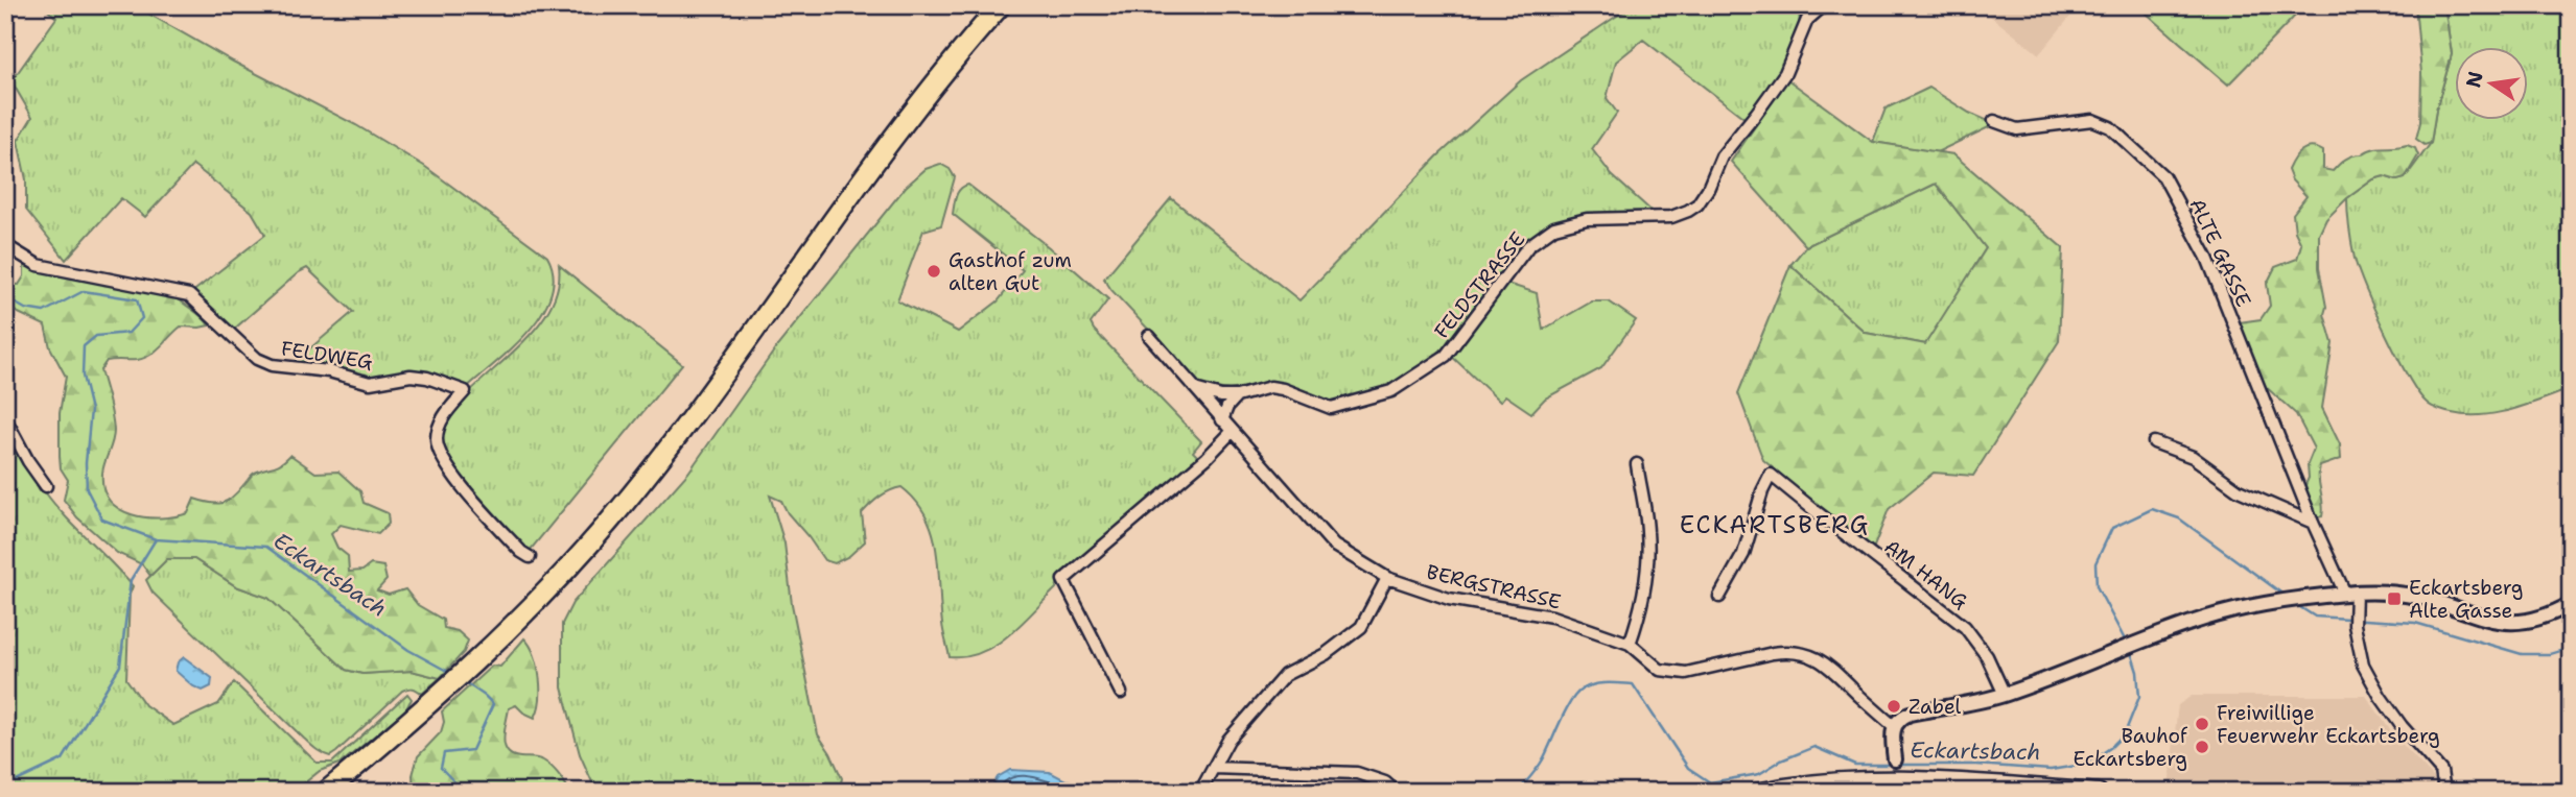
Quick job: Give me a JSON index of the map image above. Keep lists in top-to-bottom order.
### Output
{
  "streets": {
    "street": [
      "ALTE GASSE",
      "FELDSTRASSE",
      "FELDWEG",
      "AM HANG",
      "BERGSTRASSE"
    ]
  },
  "crossings": [
    ["FELDSTRASSE", "BERGSTRASSE"]
  ],
  "districts": ["ECKARTSBERG"],
  "water": ["Eckartsbach"],
  "places": {
    "other": [
      "Gasthof zum alten Gut",
      "Zabel",
      "Freiwillige Feuerwehr Eckartsberg",
      "Bauhof Eckartsberg"
    ],
    "transit": ["Eckartsberg Alte Gasse"]
  },
  "north": "left"
}
